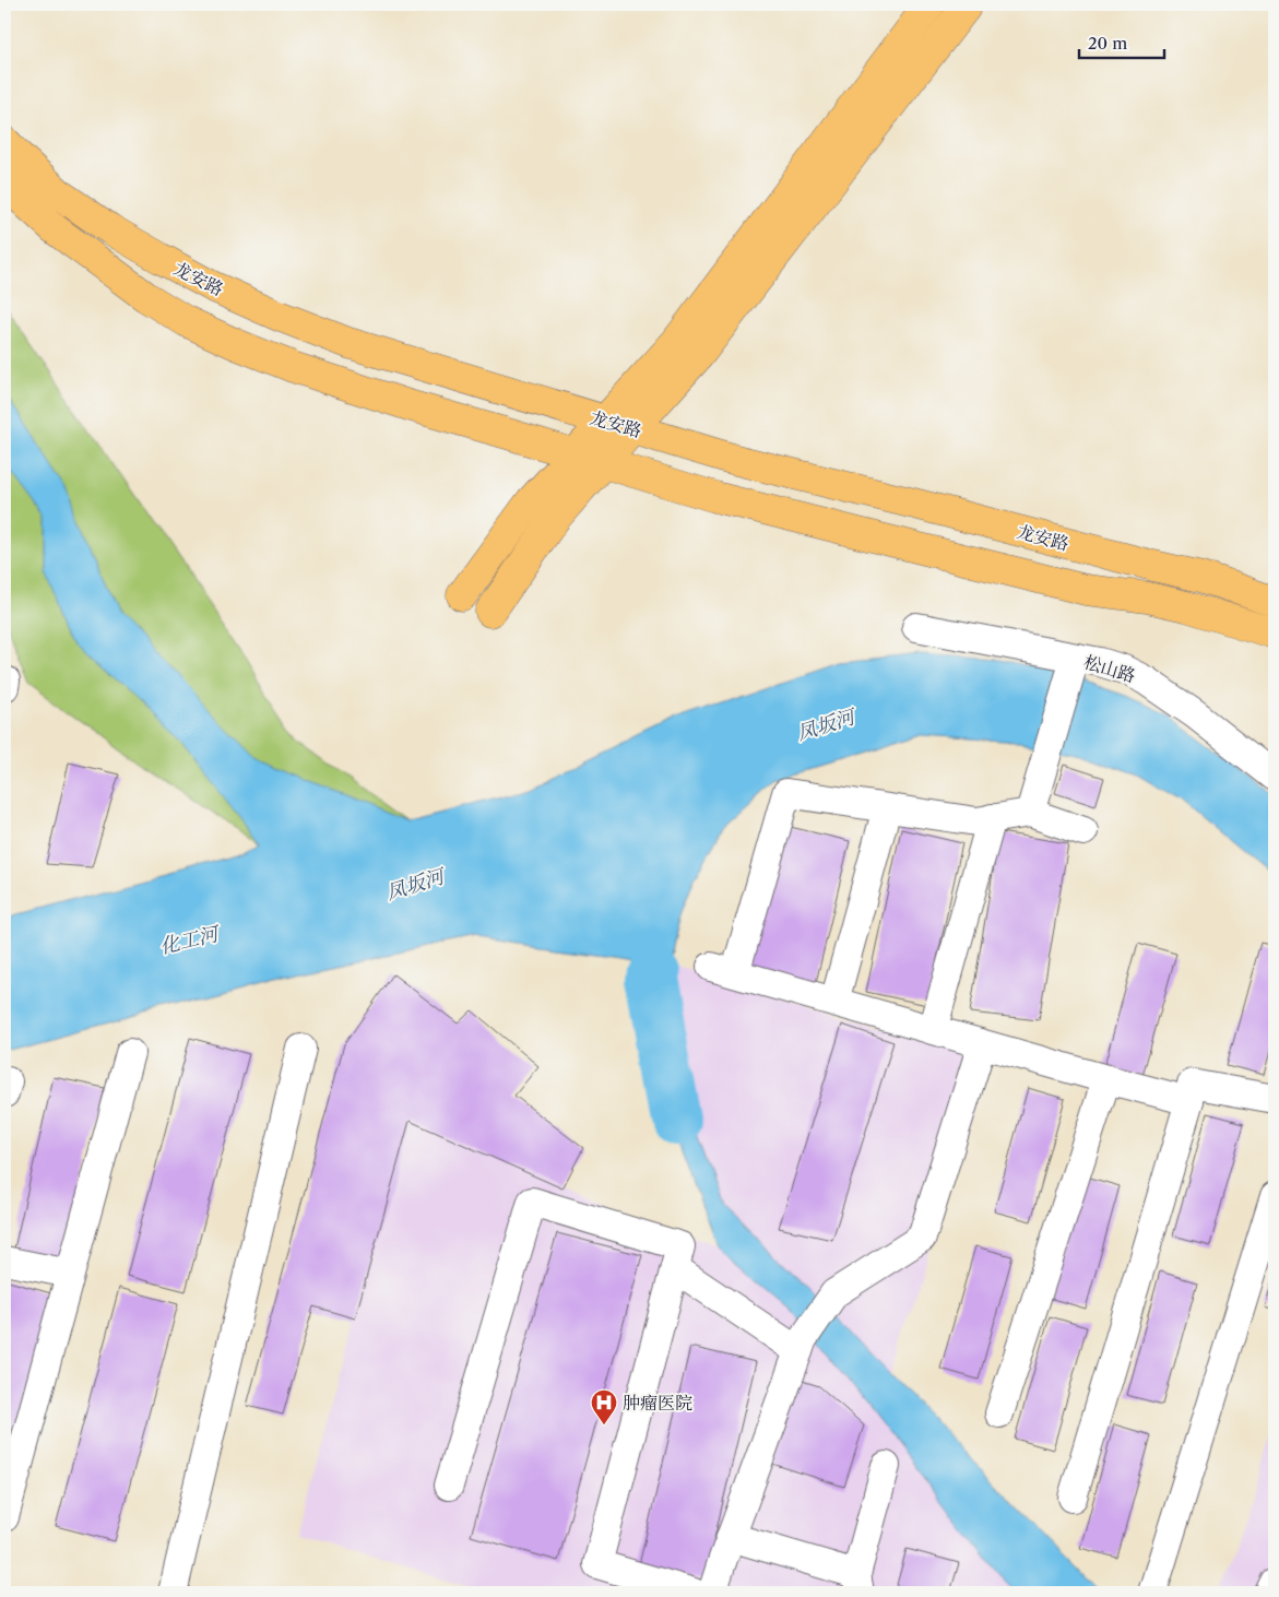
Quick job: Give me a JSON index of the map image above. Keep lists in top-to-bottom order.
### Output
{
  "streets": {
    "main road": ["龙安路"],
    "street": ["松山路"]
  },
  "water": ["凤坂河", "化工河"],
  "places": {
    "hospital": ["肿瘤医院"]
  },
  "scale_bar": "20 m"
}
